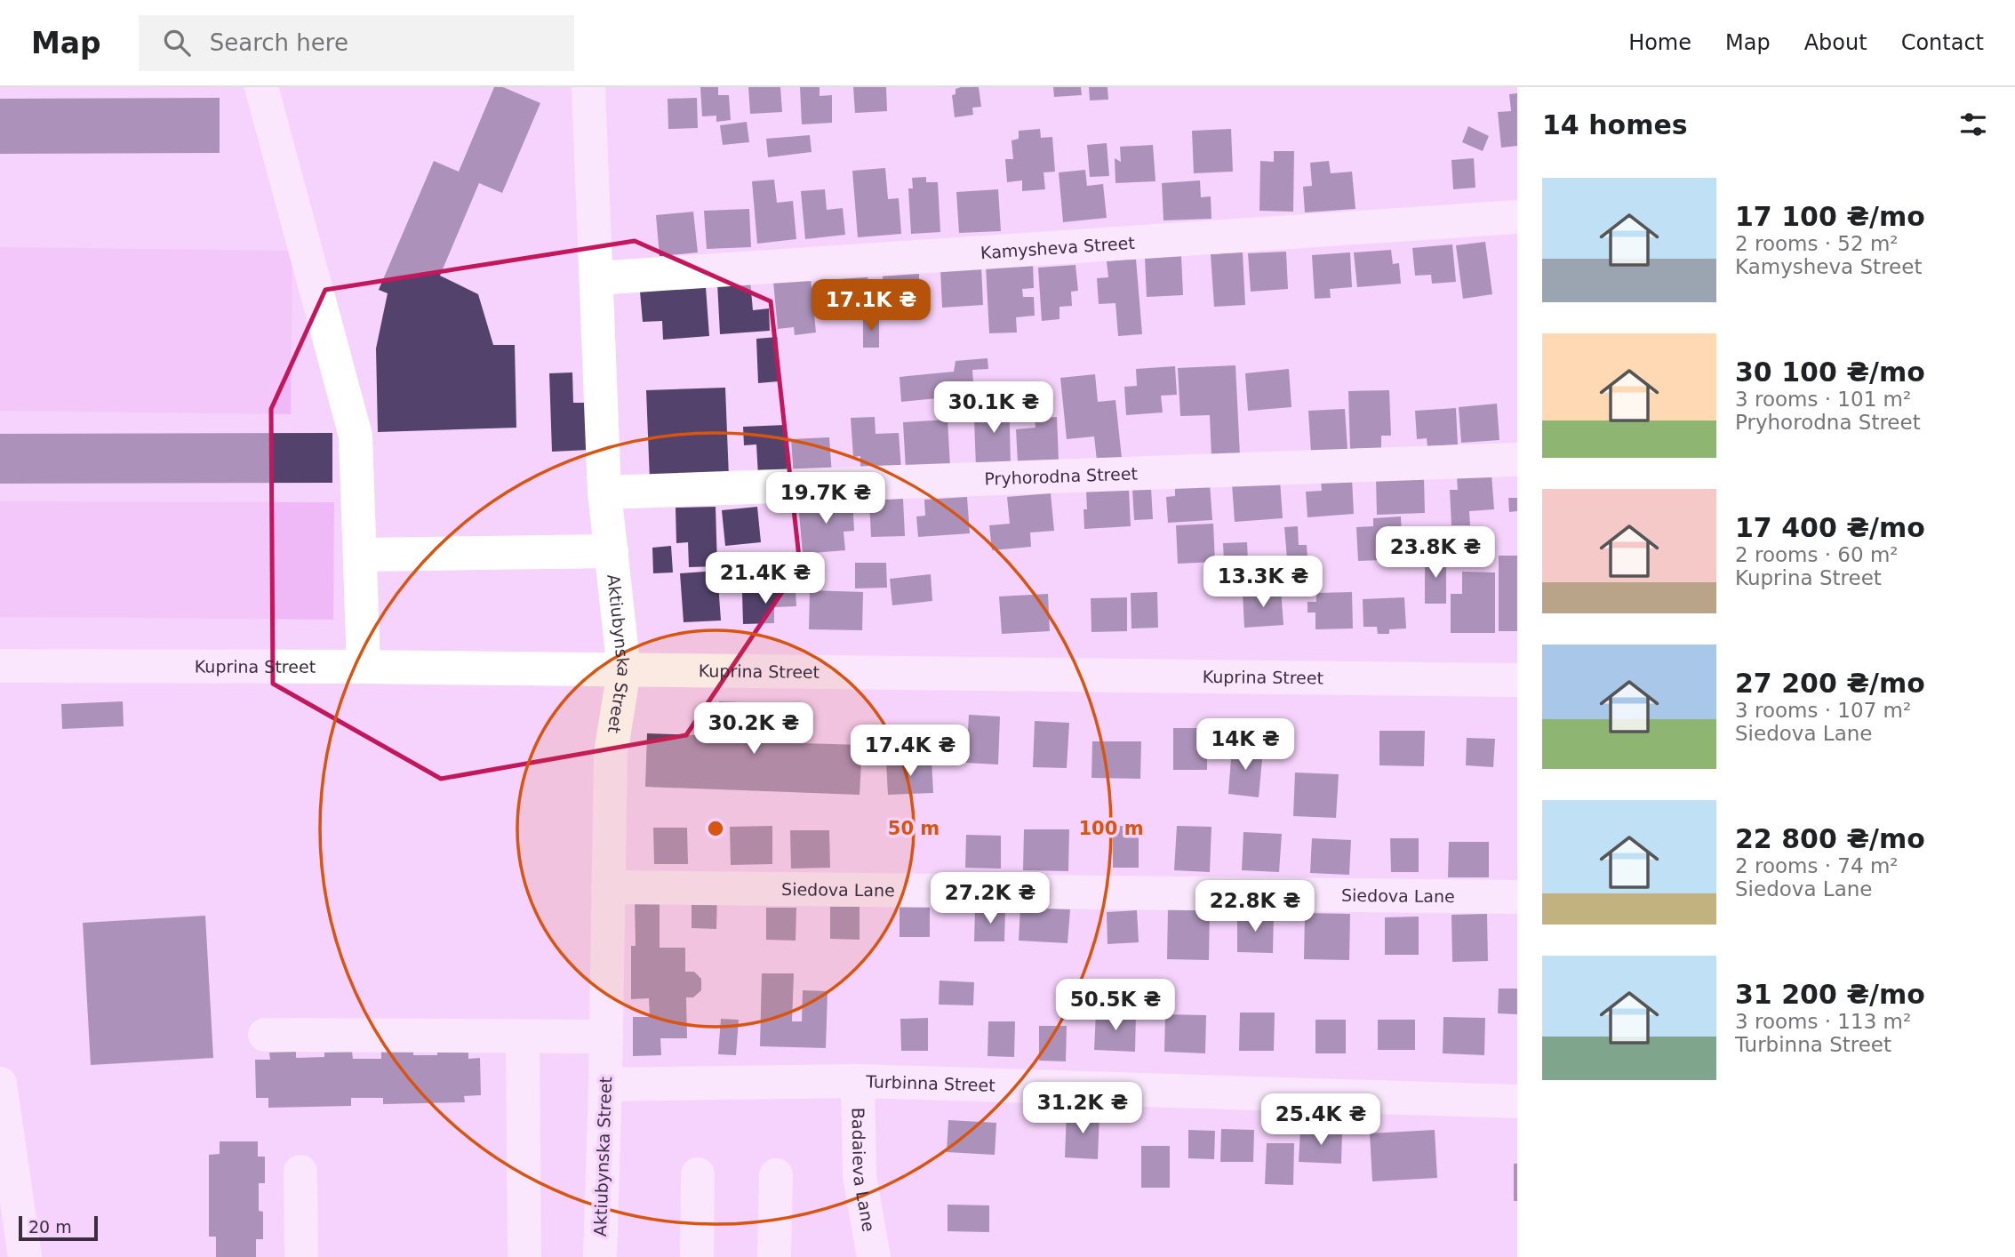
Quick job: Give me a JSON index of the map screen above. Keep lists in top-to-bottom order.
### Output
{
  "streets": {
    "street": [
      "Kamysheva Street",
      "Pryhorodna Street",
      "Aktiubynska Street",
      "Kuprina Street",
      "Siedova Lane",
      "Turbinna Street",
      "Badaieva Lane"
    ]
  },
  "crossings": [
    ["Kamysheva Street", "Aktiubynska Street"],
    ["Pryhorodna Street", "Aktiubynska Street"],
    ["Aktiubynska Street", "Kuprina Street"],
    ["Aktiubynska Street", "Siedova Lane"],
    ["Aktiubynska Street", "Turbinna Street"],
    ["Turbinna Street", "Badaieva Lane"]
  ],
  "scale_bar": "20 m",
  "page": {
    "header": "Map",
    "search": "Search here",
    "nav": [
      "Home",
      "Map",
      "About",
      "Contact"
    ],
    "heading": "14 homes",
    "list": [
      {
        "name": "17 100 ₴/mo",
        "note": "2 rooms · 52 m² · Kamysheva Street"
      },
      {
        "name": "30 100 ₴/mo",
        "note": "3 rooms · 101 m² · Pryhorodna Street"
      },
      {
        "name": "17 400 ₴/mo",
        "note": "2 rooms · 60 m² · Kuprina Street"
      },
      {
        "name": "27 200 ₴/mo",
        "note": "3 rooms · 107 m² · Siedova Lane"
      },
      {
        "name": "22 800 ₴/mo",
        "note": "2 rooms · 74 m² · Siedova Lane"
      },
      {
        "name": "31 200 ₴/mo",
        "note": "3 rooms · 113 m² · Turbinna Street"
      }
    ],
    "price": [
      "17.1K ₴",
      "30.1K ₴",
      "19.7K ₴",
      "23.8K ₴",
      "21.4K ₴",
      "13.3K ₴",
      "30.2K ₴",
      "14K ₴",
      "17.4K ₴",
      "27.2K ₴",
      "22.8K ₴",
      "50.5K ₴",
      "31.2K ₴",
      "25.4K ₴"
    ],
    "scale": "20 m"
  },
  "rings": ["50 m", "100 m"]
}
